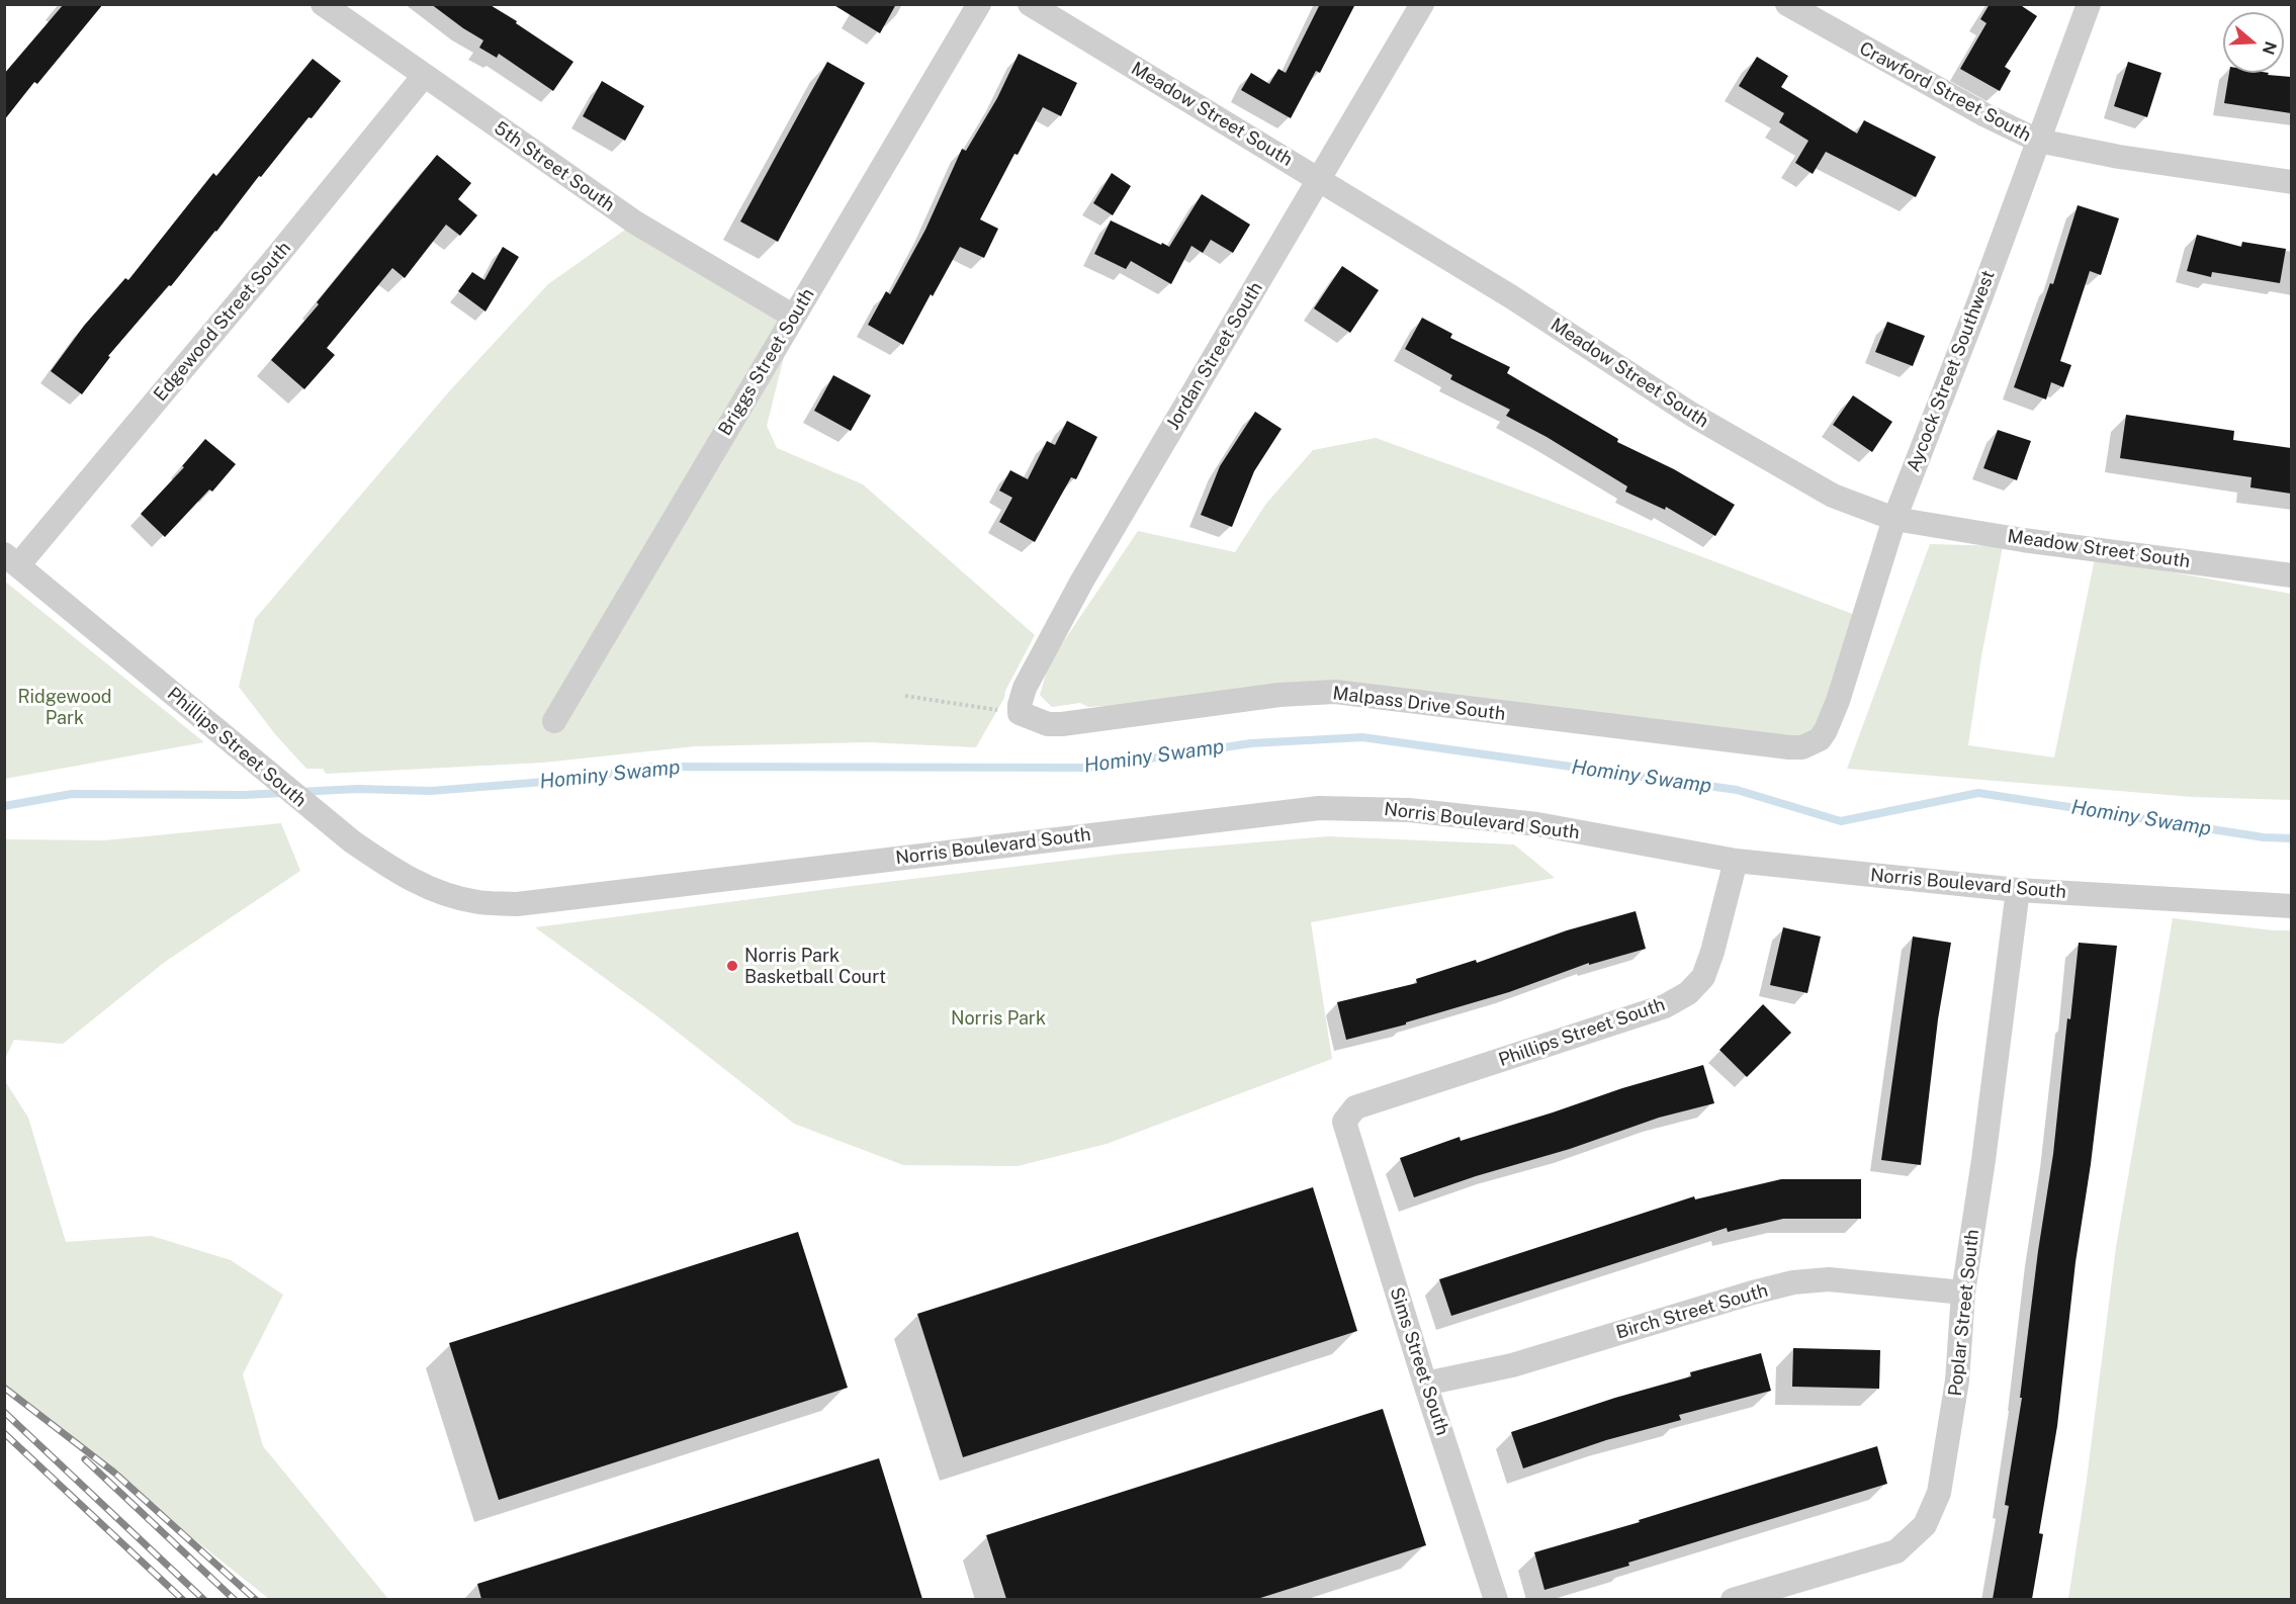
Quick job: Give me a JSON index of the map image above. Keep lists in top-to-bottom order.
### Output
{
  "streets": {
    "street": [
      "Crawford Street South",
      "Meadow Street South",
      "5th Street South",
      "Edgewood Street South",
      "Jordan Street South",
      "Briggs Street South",
      "Aycock Street Southwest",
      "Malpass Drive South",
      "Phillips Street South",
      "Norris Boulevard South",
      "Birch Street South",
      "Poplar Street South",
      "Sims Street South"
    ]
  },
  "crossings": [
    ["Crawford Street South", "Aycock Street Southwest"],
    ["Meadow Street South", "Jordan Street South"],
    ["Meadow Street South", "Aycock Street Southwest"],
    ["5th Street South", "Edgewood Street South"],
    ["5th Street South", "Briggs Street South"],
    ["Edgewood Street South", "Phillips Street South"],
    ["Jordan Street South", "Malpass Drive South"],
    ["Aycock Street Southwest", "Malpass Drive South"],
    ["Phillips Street South", "Norris Boulevard South"],
    ["Phillips Street South", "Sims Street South"],
    ["Norris Boulevard South", "Poplar Street South"],
    ["Birch Street South", "Poplar Street South"],
    ["Birch Street South", "Sims Street South"]
  ],
  "water": ["Hominy Swamp"],
  "parks": ["Ridgewood Park", "Norris Park"],
  "places": ["Norris Park Basketball Court"],
  "north": "right"
}
